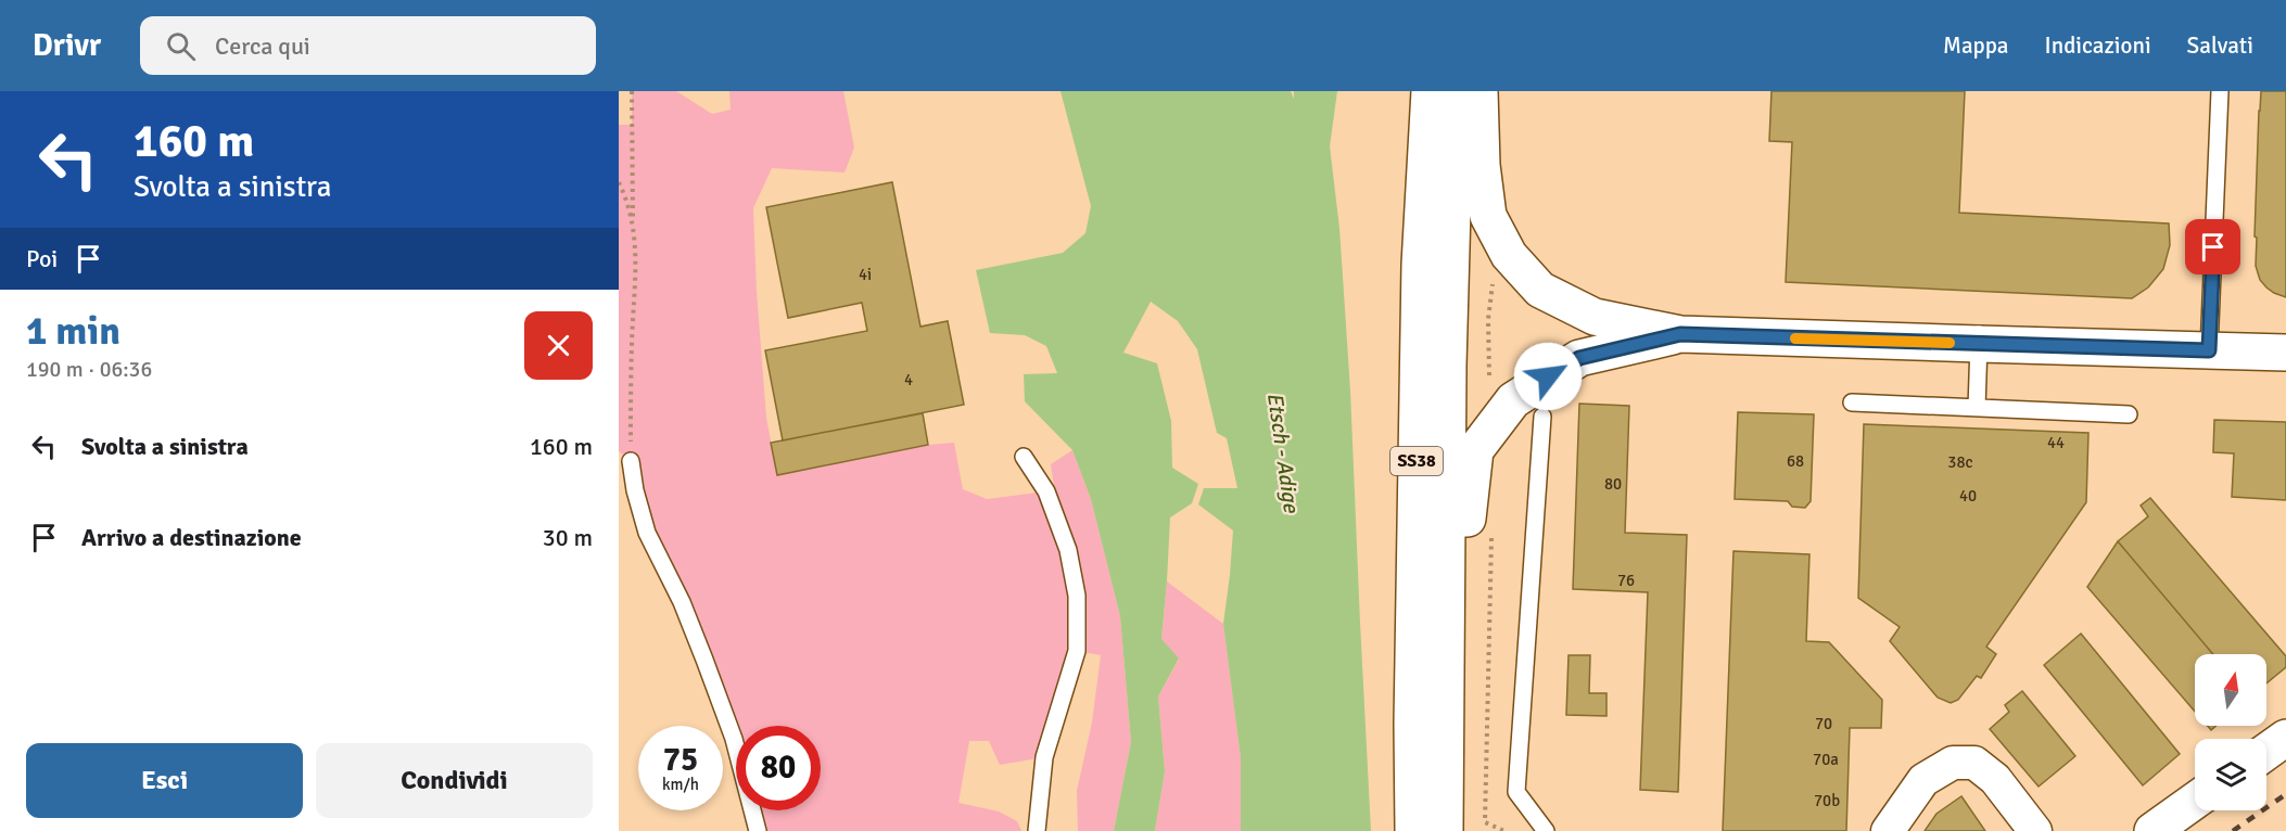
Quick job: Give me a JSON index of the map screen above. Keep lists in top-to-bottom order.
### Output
{
  "streets": {
    "main road": ["SS38"]
  },
  "water": ["Etsch - Adige"],
  "house_numbers": [
    "4i",
    "4",
    "44",
    "68",
    "38c",
    "80",
    "40",
    "76",
    "70",
    "70a",
    "70b"
  ],
  "north": "top",
  "page": {
    "header": "Drivr",
    "search": "Cerca qui",
    "nav": ["Mappa", "Indicazioni", "Salvati"],
    "turn": ["160 m", "Svolta a sinistra"],
    "then": "Poi",
    "heading": ["1 min", "190 m · 06:36"],
    "list": [
      {
        "name": "Svolta a sinistra",
        "value": "160 m"
      },
      {
        "name": "Arrivo a destinazione",
        "value": "30 m"
      }
    ],
    "speed": "75 km/h",
    "limit": "80",
    "buttons": ["Esci", "Condividi"]
  }
}
